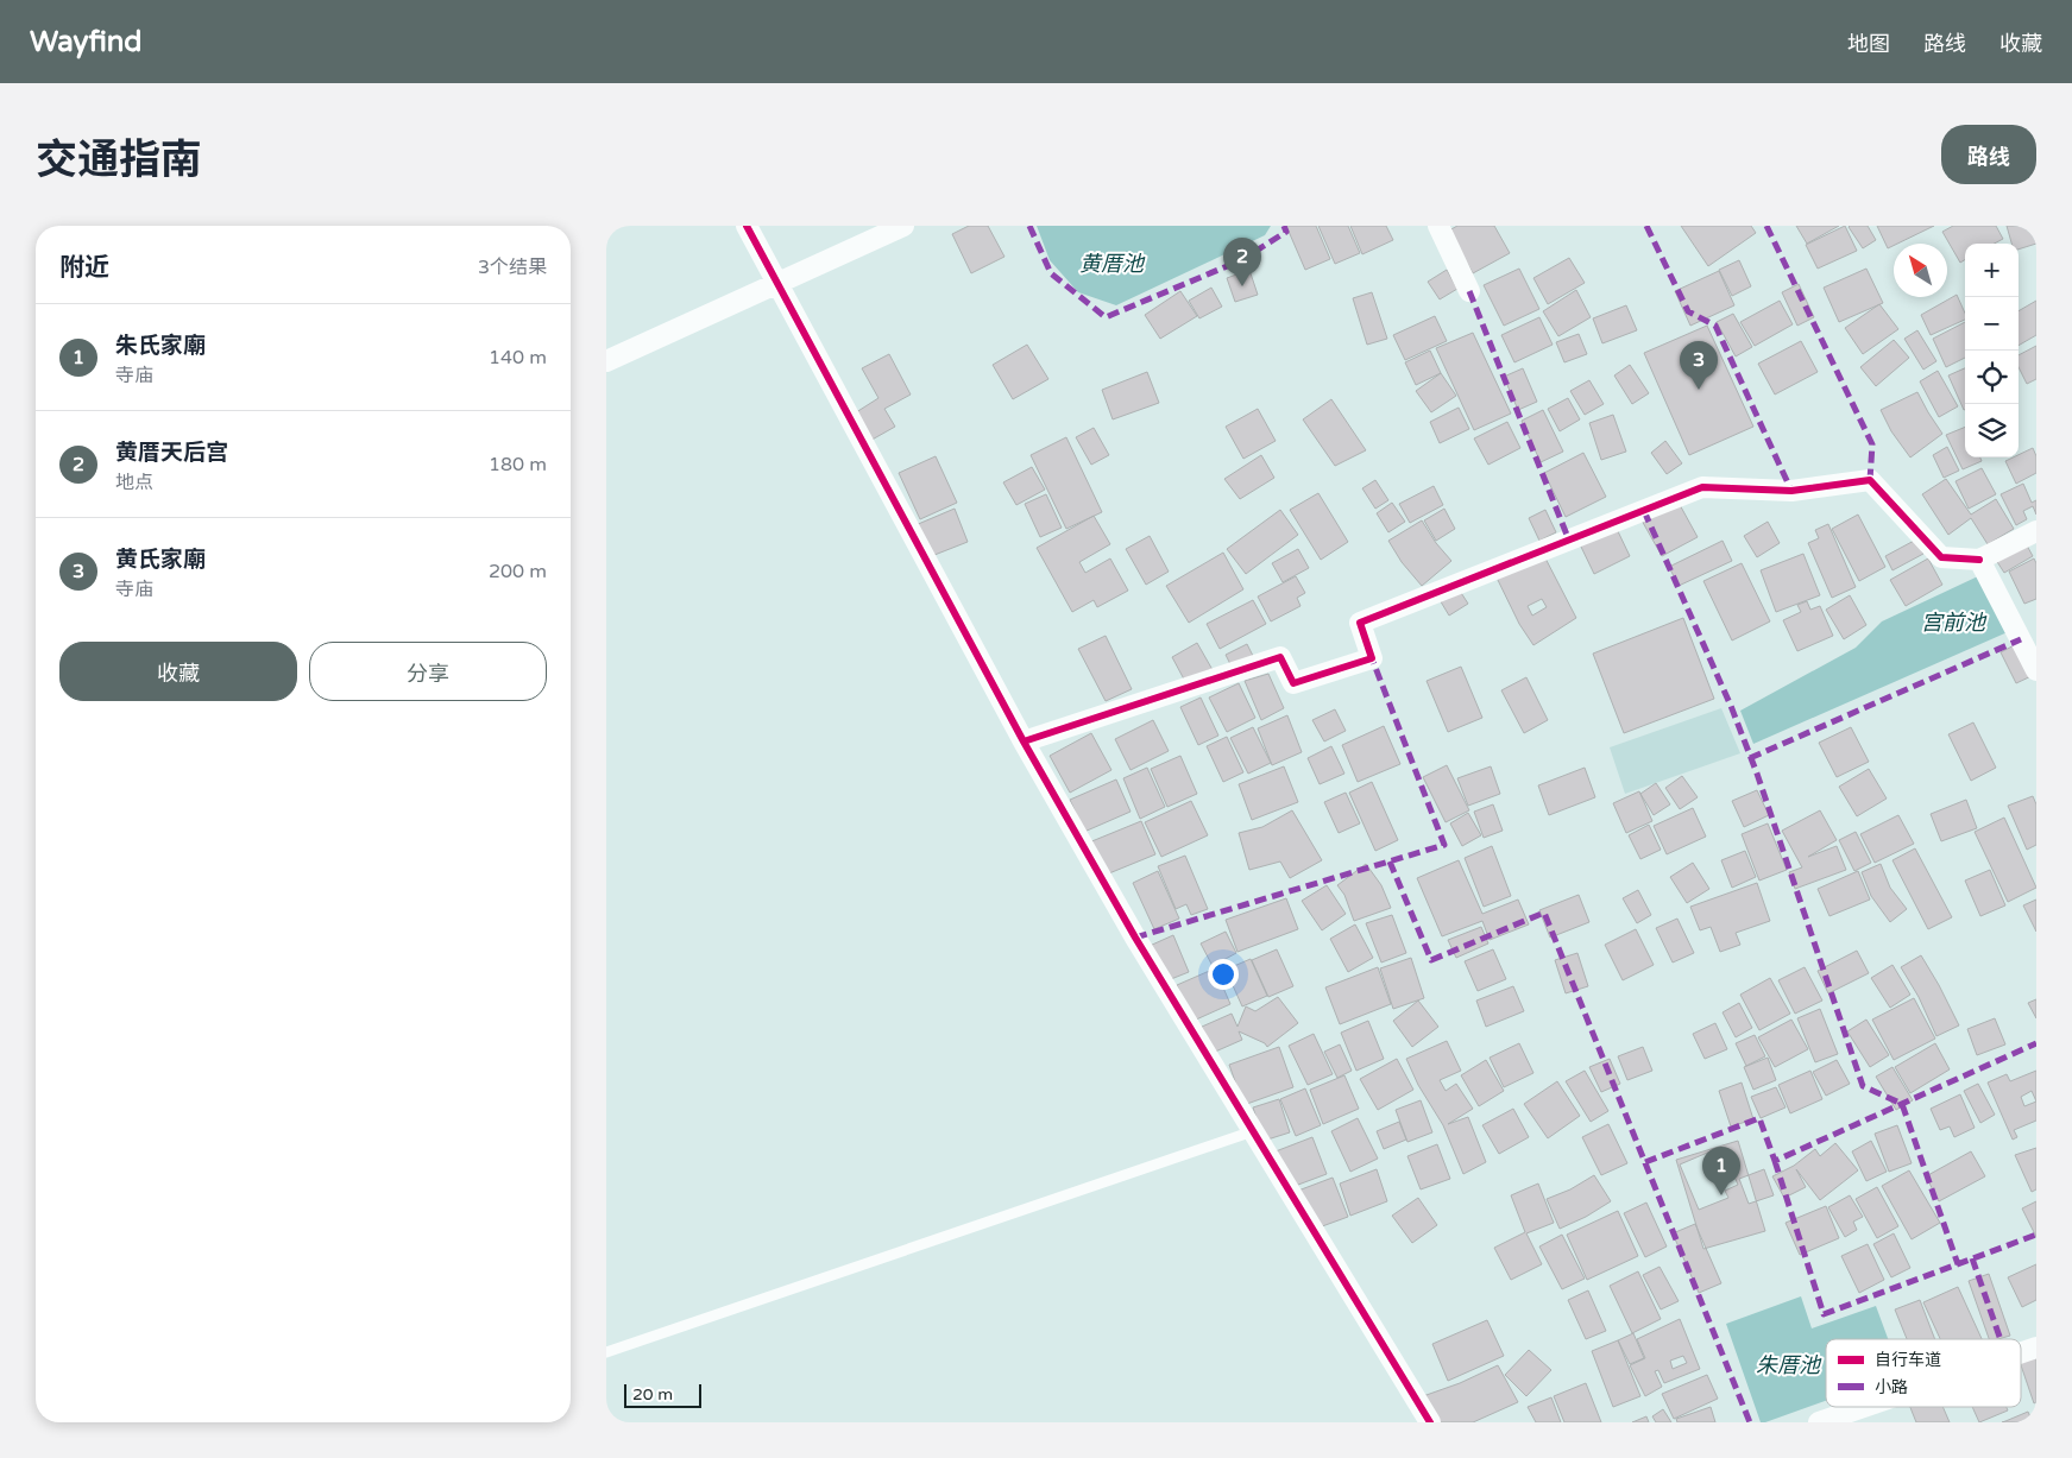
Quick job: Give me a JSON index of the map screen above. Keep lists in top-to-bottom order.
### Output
{
  "water": ["黄厝池", "宫前池", "朱厝池"],
  "legend": ["自行车道", "小路"],
  "scale_bar": "20 m",
  "north": "top left",
  "page": {
    "header": "Wayfind",
    "nav": ["地图", "路线", "收藏"],
    "title": "交通指南",
    "buttons": [
      "路线",
      ["收藏", "分享"]
    ],
    "heading": ["附近", "3个结果"],
    "pins": ["2", "3", "1"],
    "map_buttons": ["+", "−"],
    "list": [
      {
        "mark": "1",
        "name": "朱氏家廟",
        "note": "寺庙",
        "value": "140 m"
      },
      {
        "mark": "2",
        "name": "黄厝天后宫",
        "note": "地点",
        "value": "180 m"
      },
      {
        "mark": "3",
        "name": "黄氏家廟",
        "note": "寺庙",
        "value": "200 m"
      }
    ],
    "scale": "20 m"
  }
}
